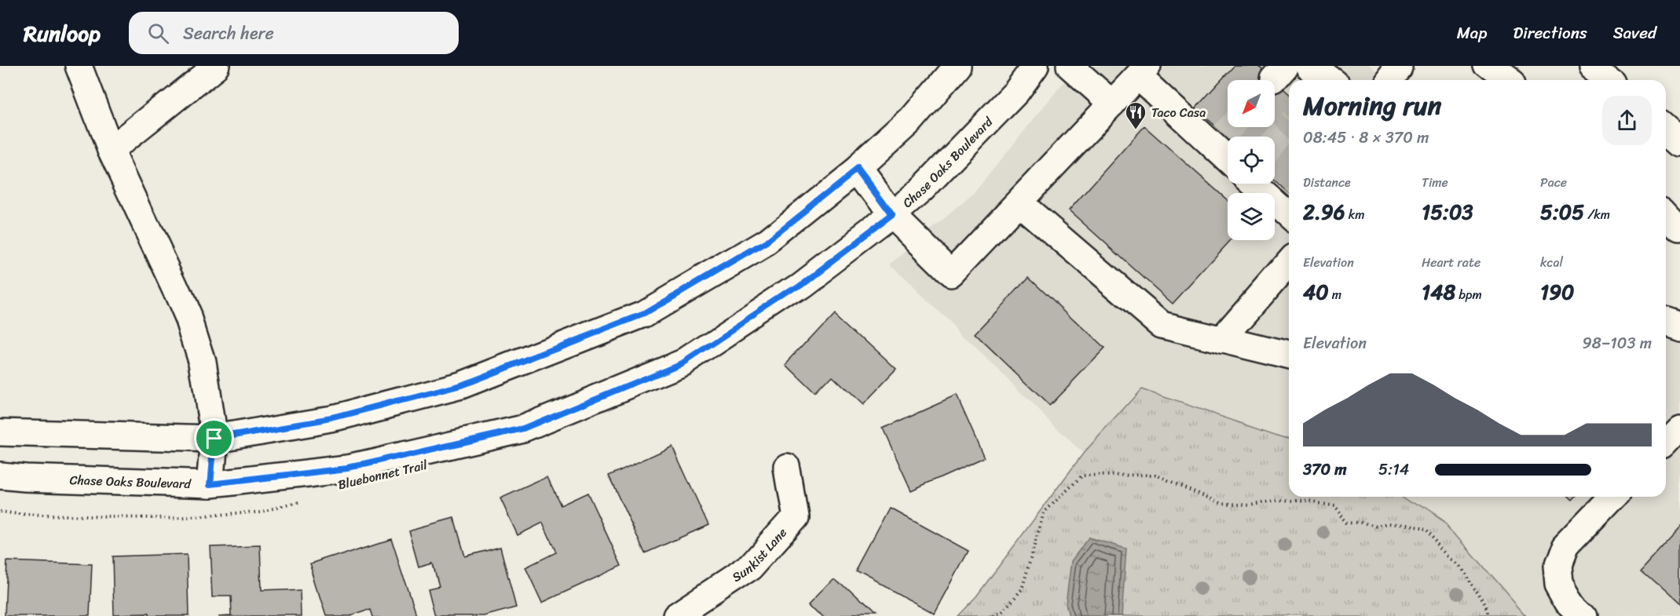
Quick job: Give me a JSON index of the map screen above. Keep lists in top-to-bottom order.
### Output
{
  "streets": {
    "street": ["Chase Oaks Boulevard", "Sunkist Lane"]
  },
  "places": {
    "restaurant": ["Taco Casa"]
  },
  "north": "bottom left",
  "page": {
    "header": "Runloop",
    "search": "Search here",
    "nav": ["Map", "Directions", "Saved"],
    "heading": ["Morning run", "08:45 · 8 × 370 m"],
    "stats": [
      ["Distance", "2.96 km"],
      ["Time", "15:03"],
      ["Pace", "5:05 /km"],
      ["Elevation", "40 m"],
      ["Heart rate", "148 bpm"],
      ["kcal", "190"]
    ],
    "chart": ["Elevation", "98–103 m"],
    "list": [
      {
        "name": "370 m",
        "note": "5:14"
      }
    ]
  }
}
